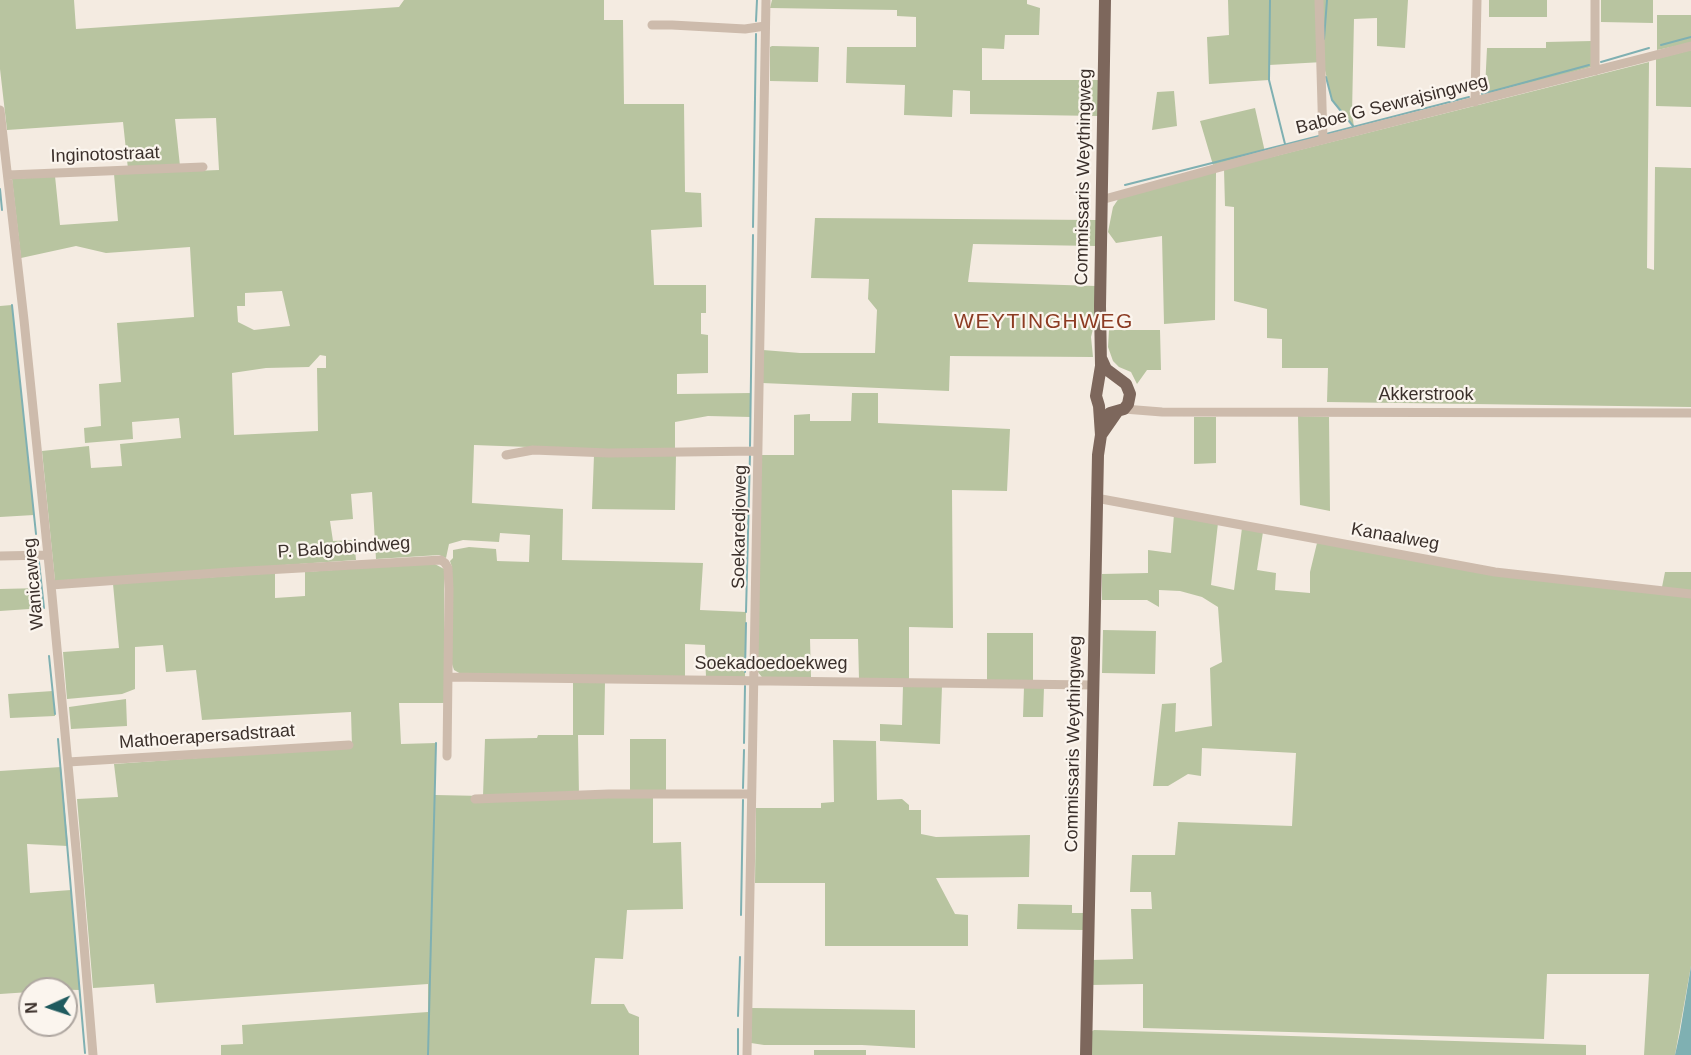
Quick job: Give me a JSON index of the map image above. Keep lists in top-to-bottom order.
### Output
{
  "streets": {
    "main road": ["Commissaris Weythingweg"],
    "street": [
      "Baboe G Sewrajsingweg",
      "Inginotostraat",
      "Akkerstrook",
      "Soekaredjoweg",
      "Kanaalweg",
      "P. Balgobindweg",
      "Wanicaweg",
      "Soekadoedoekweg",
      "Mathoerapersadstraat"
    ]
  },
  "crossings": [
    ["Baboe G Sewrajsingweg", "Commissaris Weythingweg"],
    ["Inginotostraat", "Wanicaweg"],
    ["Commissaris Weythingweg", "Akkerstrook"],
    ["Commissaris Weythingweg", "Kanaalweg"],
    ["Commissaris Weythingweg", "Soekadoedoekweg"],
    ["Soekaredjoweg", "Soekadoedoekweg"],
    ["P. Balgobindweg", "Wanicaweg"],
    ["P. Balgobindweg", "Soekadoedoekweg"],
    ["Wanicaweg", "Mathoerapersadstraat"]
  ],
  "districts": ["WEYTINGHWEG"],
  "north": "left"
}
